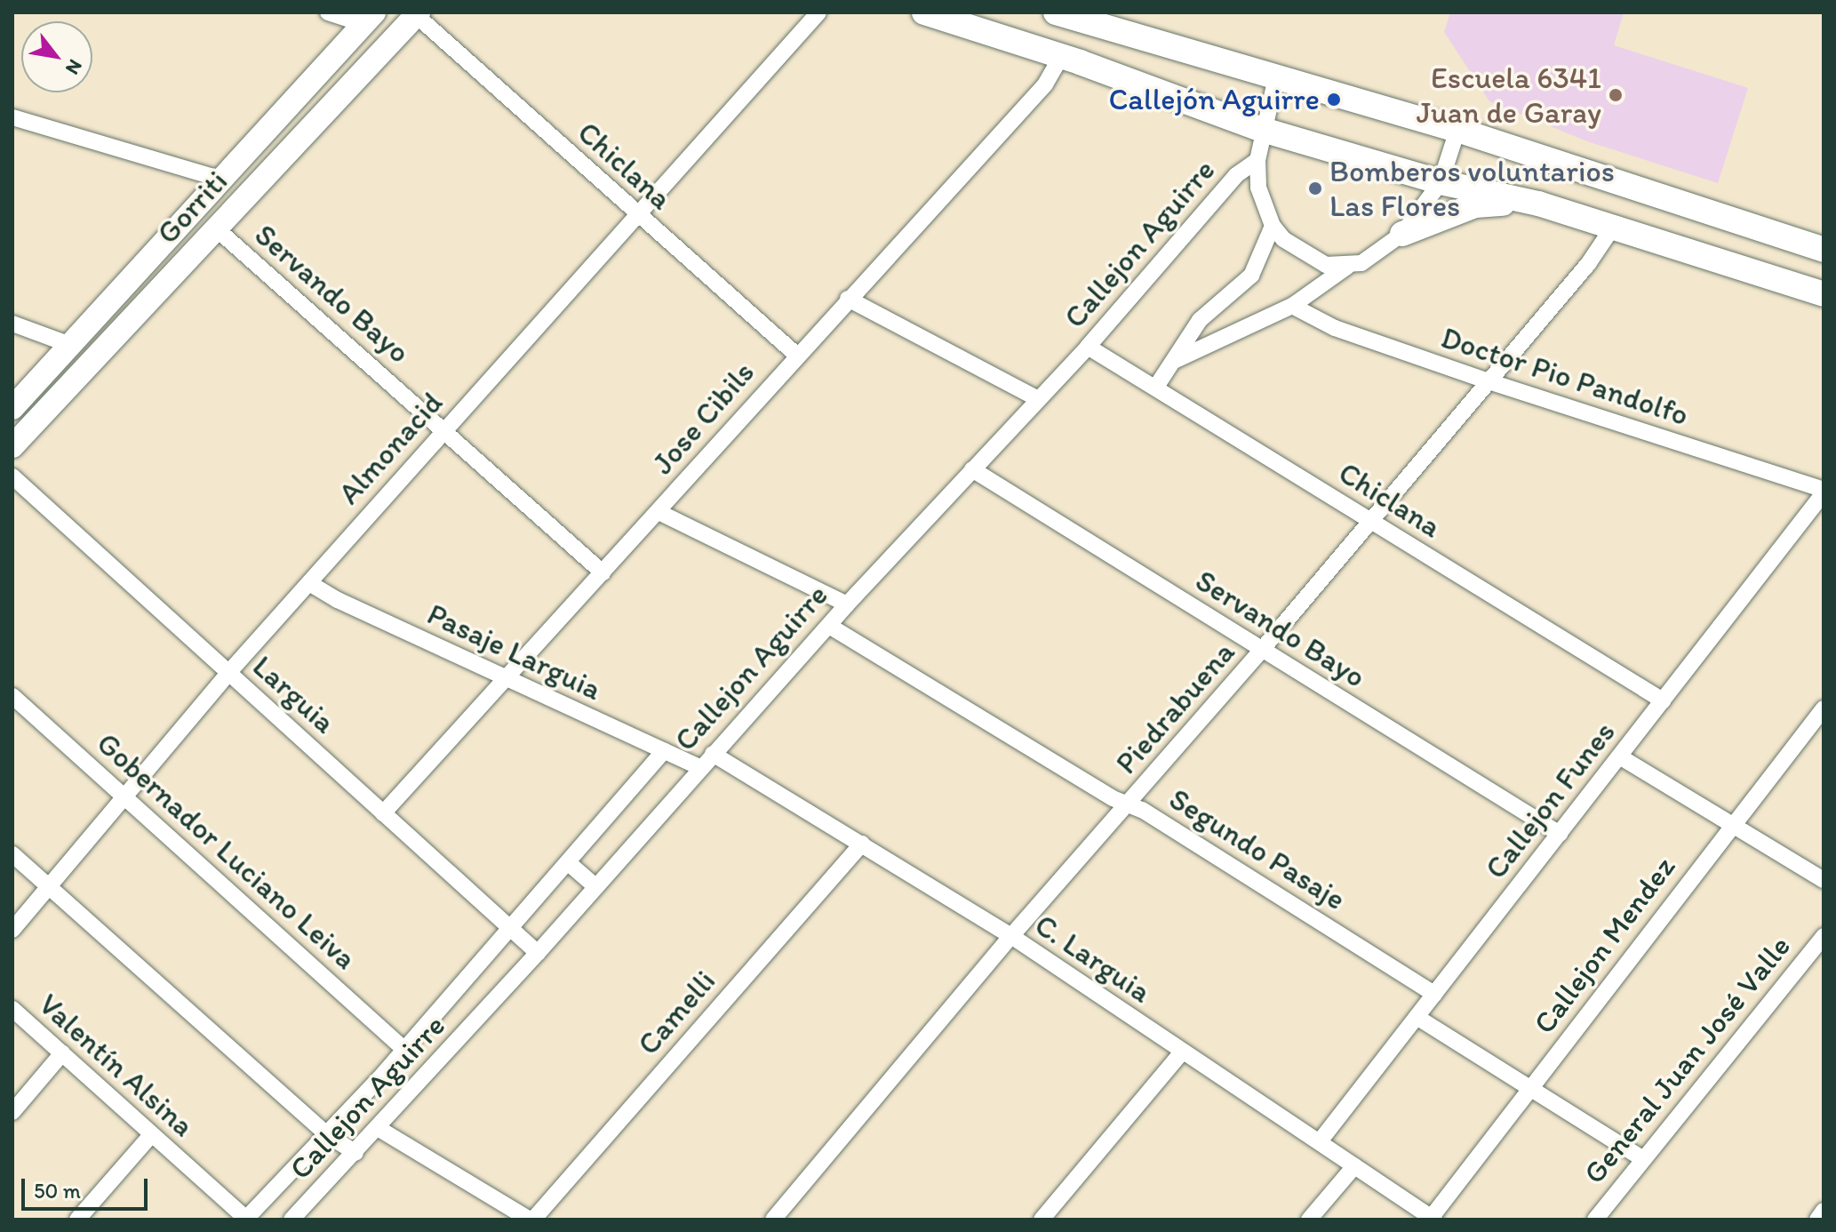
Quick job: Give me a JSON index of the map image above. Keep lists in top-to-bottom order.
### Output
{
  "streets": {
    "main road": ["Gorriti"],
    "street": [
      "Chiclana",
      "Callejon Aguirre",
      "Servando Bayo",
      "Doctor Pio Pandolfo",
      "Jose Cibils",
      "Almonacid",
      "Pasaje Larguia",
      "Larguia",
      "Piedrabuena",
      "Callejon Funes",
      "Segundo Pasaje",
      "Gobernador Luciano Leiva",
      "Callejon Mendez",
      "C. Larguia",
      "Camelli",
      "General Juan José Valle",
      "Valentín Alsina"
    ]
  },
  "crossings": [
    ["Chiclana", "Gorriti"],
    ["Chiclana", "Callejon Aguirre"],
    ["Chiclana", "Jose Cibils"],
    ["Chiclana", "Almonacid"],
    ["Chiclana", "Piedrabuena"],
    ["Chiclana", "Callejon Funes"],
    ["Gorriti", "Servando Bayo"],
    ["Callejon Aguirre", "Servando Bayo"],
    ["Callejon Aguirre", "Pasaje Larguia"],
    ["Callejon Aguirre", "Larguia"],
    ["Callejon Aguirre", "Segundo Pasaje"],
    ["Callejon Aguirre", "Gobernador Luciano Leiva"],
    ["Callejon Aguirre", "C. Larguia"],
    ["Callejon Aguirre", "Valentín Alsina"],
    ["Servando Bayo", "Jose Cibils"],
    ["Servando Bayo", "Almonacid"],
    ["Servando Bayo", "Piedrabuena"],
    ["Servando Bayo", "Callejon Funes"],
    ["Doctor Pio Pandolfo", "Piedrabuena"],
    ["Doctor Pio Pandolfo", "Callejon Funes"],
    ["Jose Cibils", "Pasaje Larguia"],
    ["Jose Cibils", "Larguia"],
    ["Almonacid", "Pasaje Larguia"],
    ["Almonacid", "Larguia"],
    ["Almonacid", "Gobernador Luciano Leiva"],
    ["Piedrabuena", "Segundo Pasaje"],
    ["Piedrabuena", "C. Larguia"],
    ["Callejon Funes", "Segundo Pasaje"],
    ["Callejon Funes", "C. Larguia"],
    ["Callejon Mendez", "C. Larguia"],
    ["C. Larguia", "Camelli"]
  ],
  "places": ["Escuela 6341 Juan de Garay", "Callejón Aguirre", "Bomberos voluntarios Las Flores"],
  "scale_bar": "50 m",
  "north": "bottom right"
}
